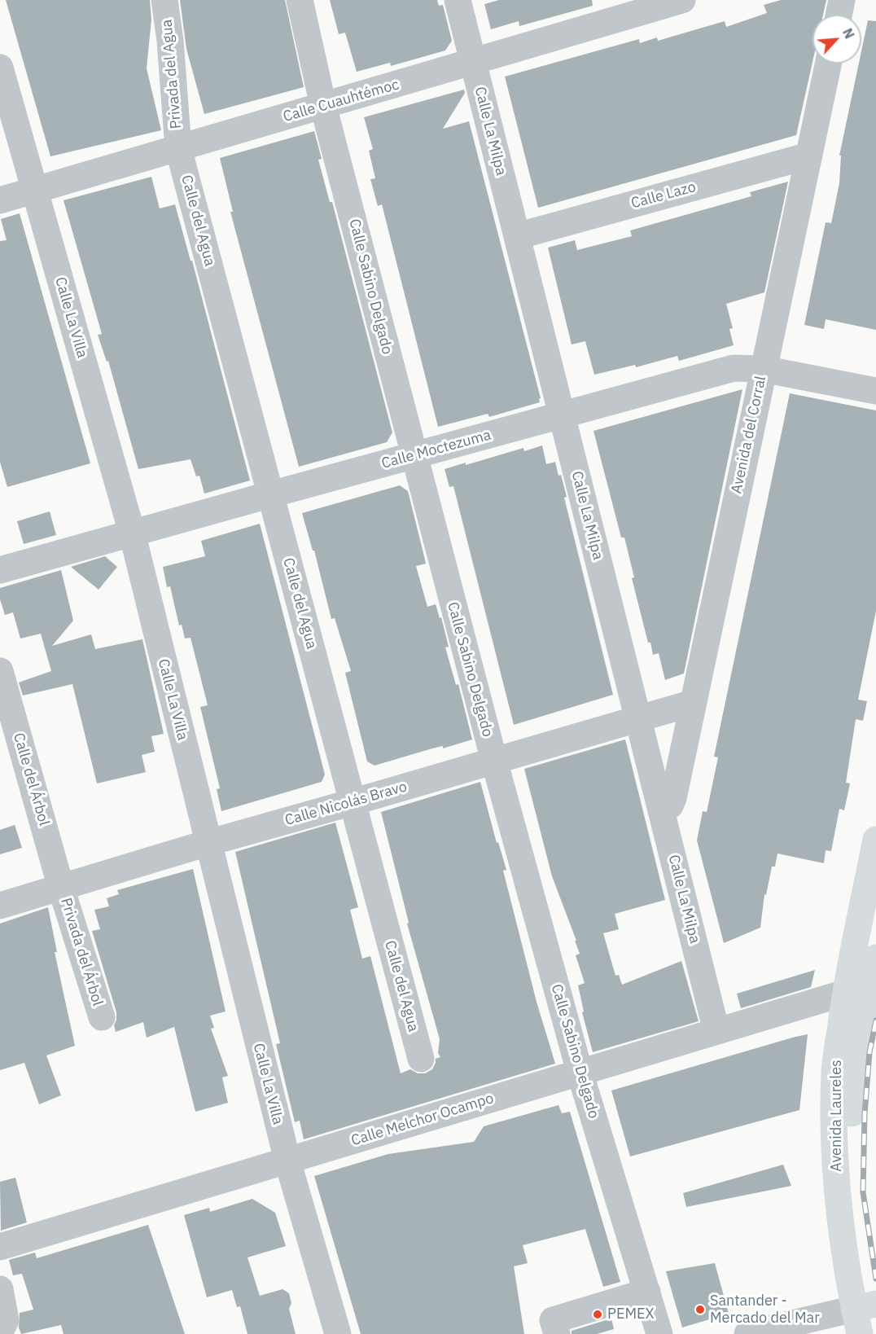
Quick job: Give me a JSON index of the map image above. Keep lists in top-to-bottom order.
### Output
{
  "streets": {
    "main road": ["Avenida Laureles"],
    "street": [
      "Privada del Agua",
      "Calle Cuauhtémoc",
      "Calle La Milpa",
      "Calle Lazo",
      "Calle del Agua",
      "Calle Sabino Delgado",
      "Calle La Villa",
      "Avenida del Corral",
      "Calle Moctezuma",
      "Calle del Árbol",
      "Calle Nicolás Bravo",
      "Privada del Árbol",
      "Calle Melchor Ocampo"
    ]
  },
  "crossings": [
    ["Privada del Agua", "Calle Cuauhtémoc"],
    ["Privada del Agua", "Calle del Agua"],
    ["Calle Cuauhtémoc", "Calle La Milpa"],
    ["Calle Cuauhtémoc", "Calle del Agua"],
    ["Calle Cuauhtémoc", "Calle Sabino Delgado"],
    ["Calle Cuauhtémoc", "Calle La Villa"],
    ["Calle La Milpa", "Calle Lazo"],
    ["Calle La Milpa", "Avenida del Corral"],
    ["Calle La Milpa", "Calle Moctezuma"],
    ["Calle La Milpa", "Calle Nicolás Bravo"],
    ["Calle La Milpa", "Calle Melchor Ocampo"],
    ["Calle Lazo", "Avenida del Corral"],
    ["Calle del Agua", "Calle Moctezuma"],
    ["Calle del Agua", "Calle Nicolás Bravo"],
    ["Calle Sabino Delgado", "Calle Moctezuma"],
    ["Calle Sabino Delgado", "Calle Nicolás Bravo"],
    ["Calle Sabino Delgado", "Calle Melchor Ocampo"],
    ["Calle La Villa", "Calle Moctezuma"],
    ["Calle La Villa", "Calle Nicolás Bravo"],
    ["Calle La Villa", "Calle Melchor Ocampo"],
    ["Avenida del Corral", "Calle Moctezuma"],
    ["Avenida del Corral", "Calle Nicolás Bravo"],
    ["Calle del Árbol", "Calle Nicolás Bravo"],
    ["Calle del Árbol", "Privada del Árbol"],
    ["Calle Nicolás Bravo", "Privada del Árbol"],
    ["Avenida Laureles", "Calle Melchor Ocampo"]
  ],
  "places": ["Santander - Mercado del Mar", "PEMEX"],
  "north": "top right"
}
